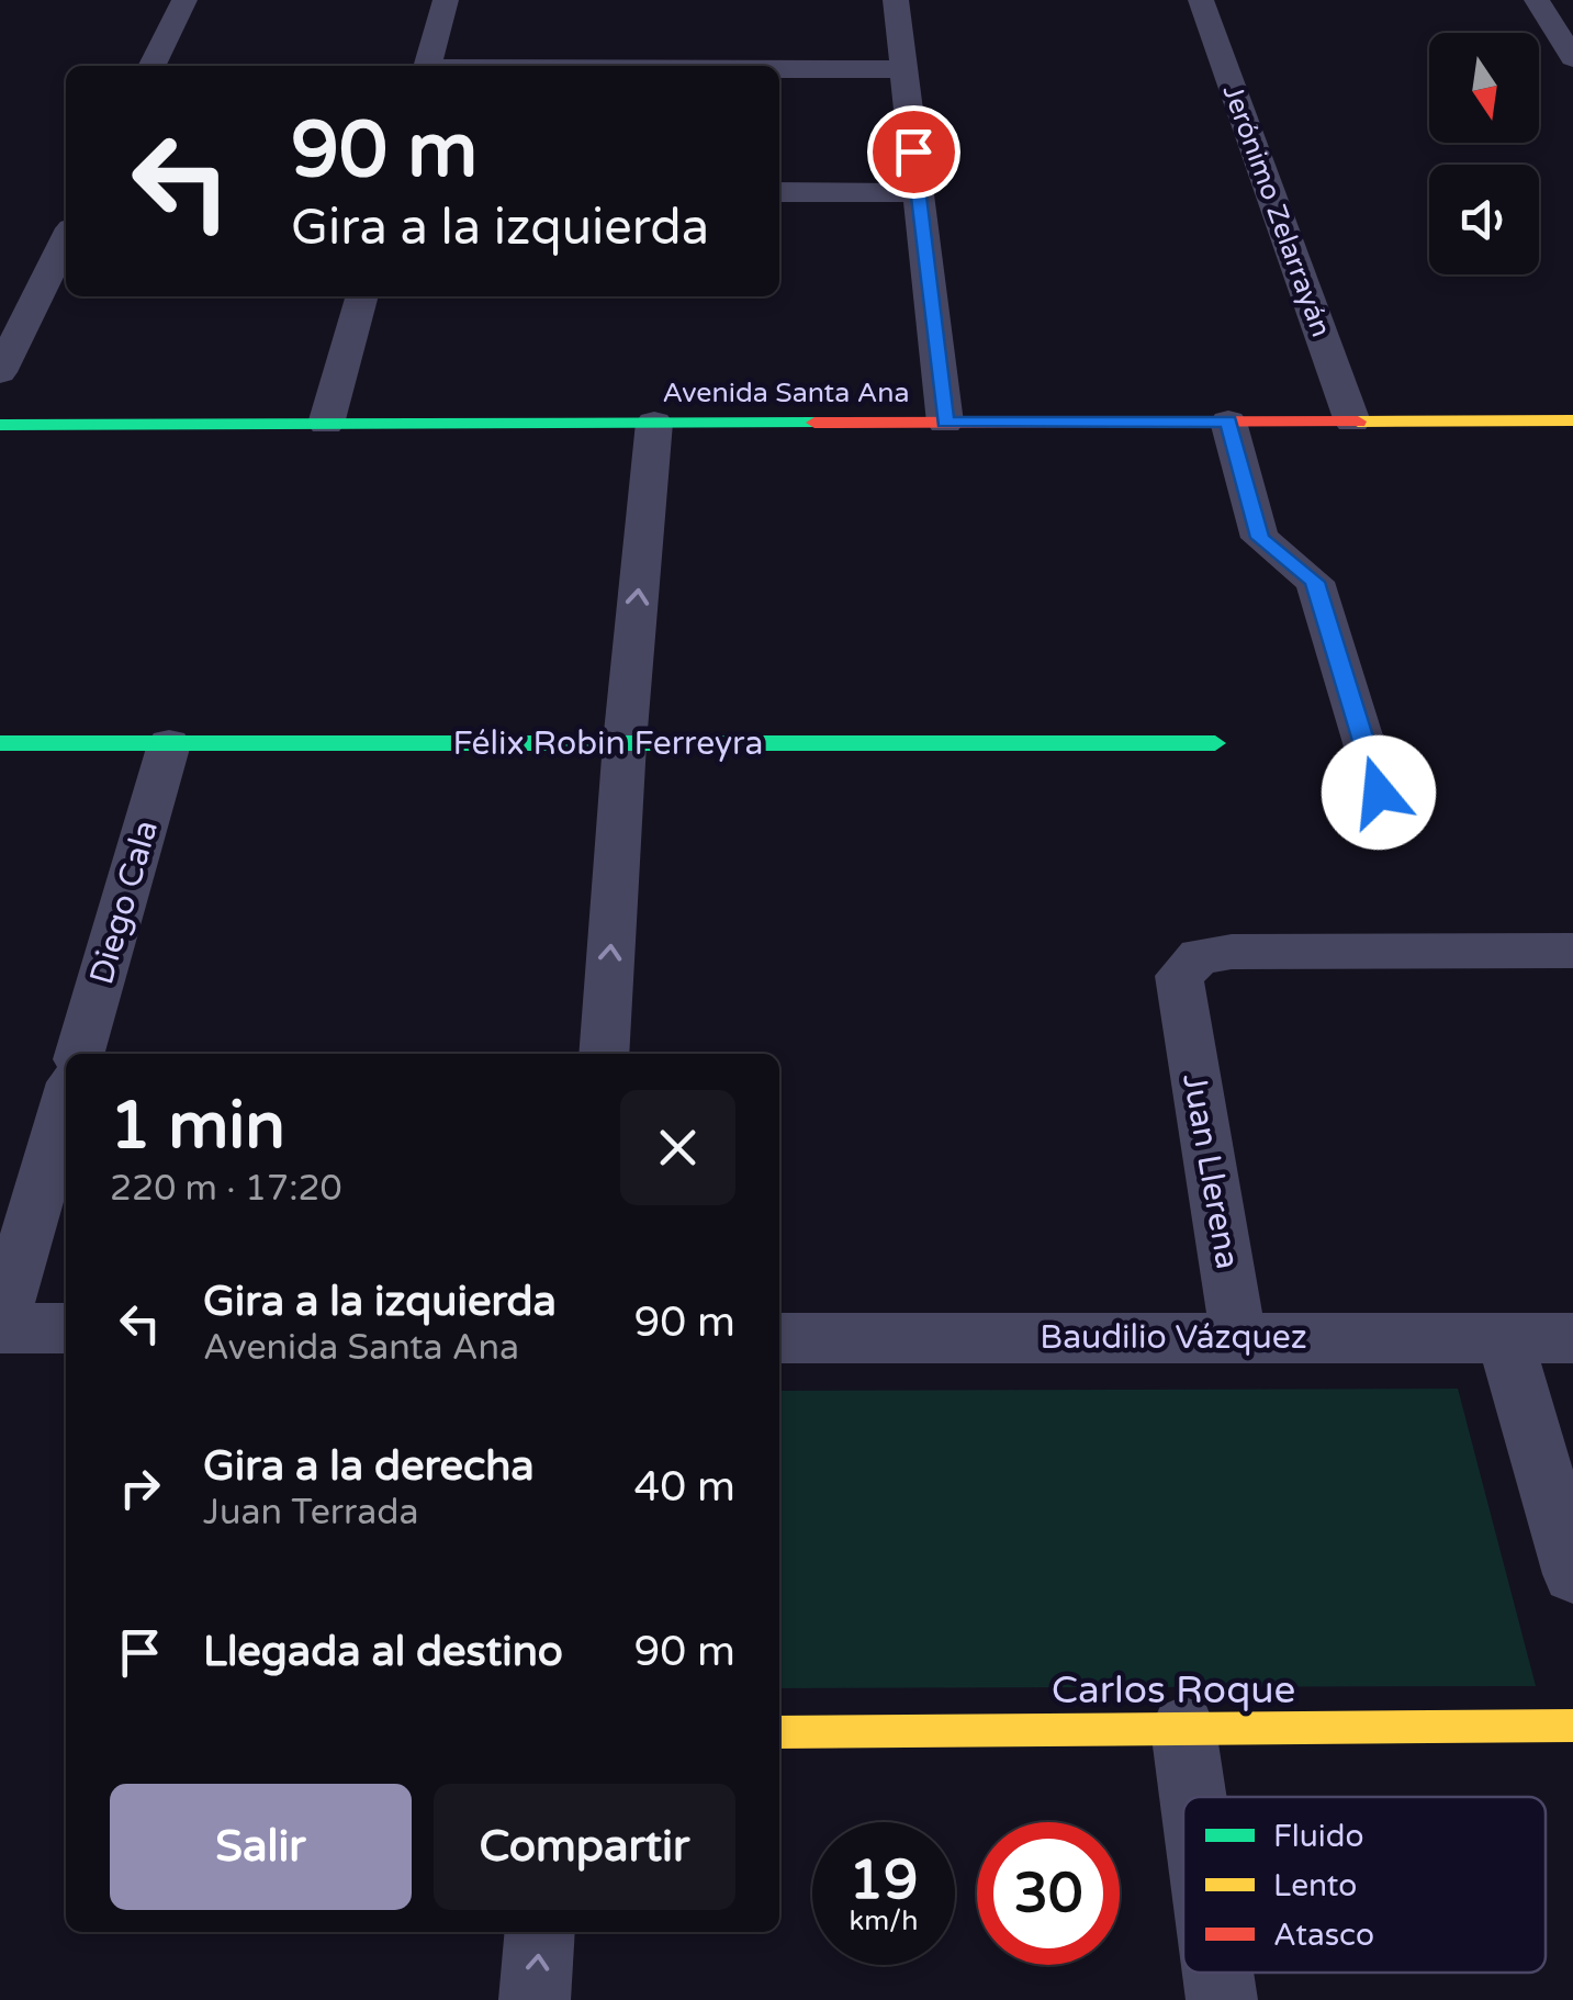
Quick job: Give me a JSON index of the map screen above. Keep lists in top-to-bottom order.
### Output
{
  "streets": {
    "main road": ["Avenida Santa Ana", "Félix Robin Ferreyra", "Carlos Roque"],
    "street": [
      "Jerónimo Zelarrayán",
      "Diego Cala",
      "Juan Llerena",
      "Baudilio Vázquez"
    ]
  },
  "crossings": [
    ["Jerónimo Zelarrayán", "Avenida Santa Ana"],
    ["Félix Robin Ferreyra", "Diego Cala"],
    ["Juan Llerena", "Baudilio Vázquez"]
  ],
  "legend": ["Fluido", "Lento", "Atasco"],
  "north": "bottom",
  "page": {
    "turn": ["90 m", "Gira a la izquierda"],
    "heading": ["1 min", "220 m · 17:20"],
    "list": [
      {
        "name": "Gira a la izquierda",
        "note": "Avenida Santa Ana",
        "value": "90 m"
      },
      {
        "name": "Gira a la derecha",
        "note": "Juan Terrada",
        "value": "40 m"
      },
      {
        "name": "Llegada al destino",
        "value": "90 m"
      }
    ],
    "buttons": ["Salir", "Compartir"],
    "speed": "19 km/h",
    "limit": "30"
  }
}
